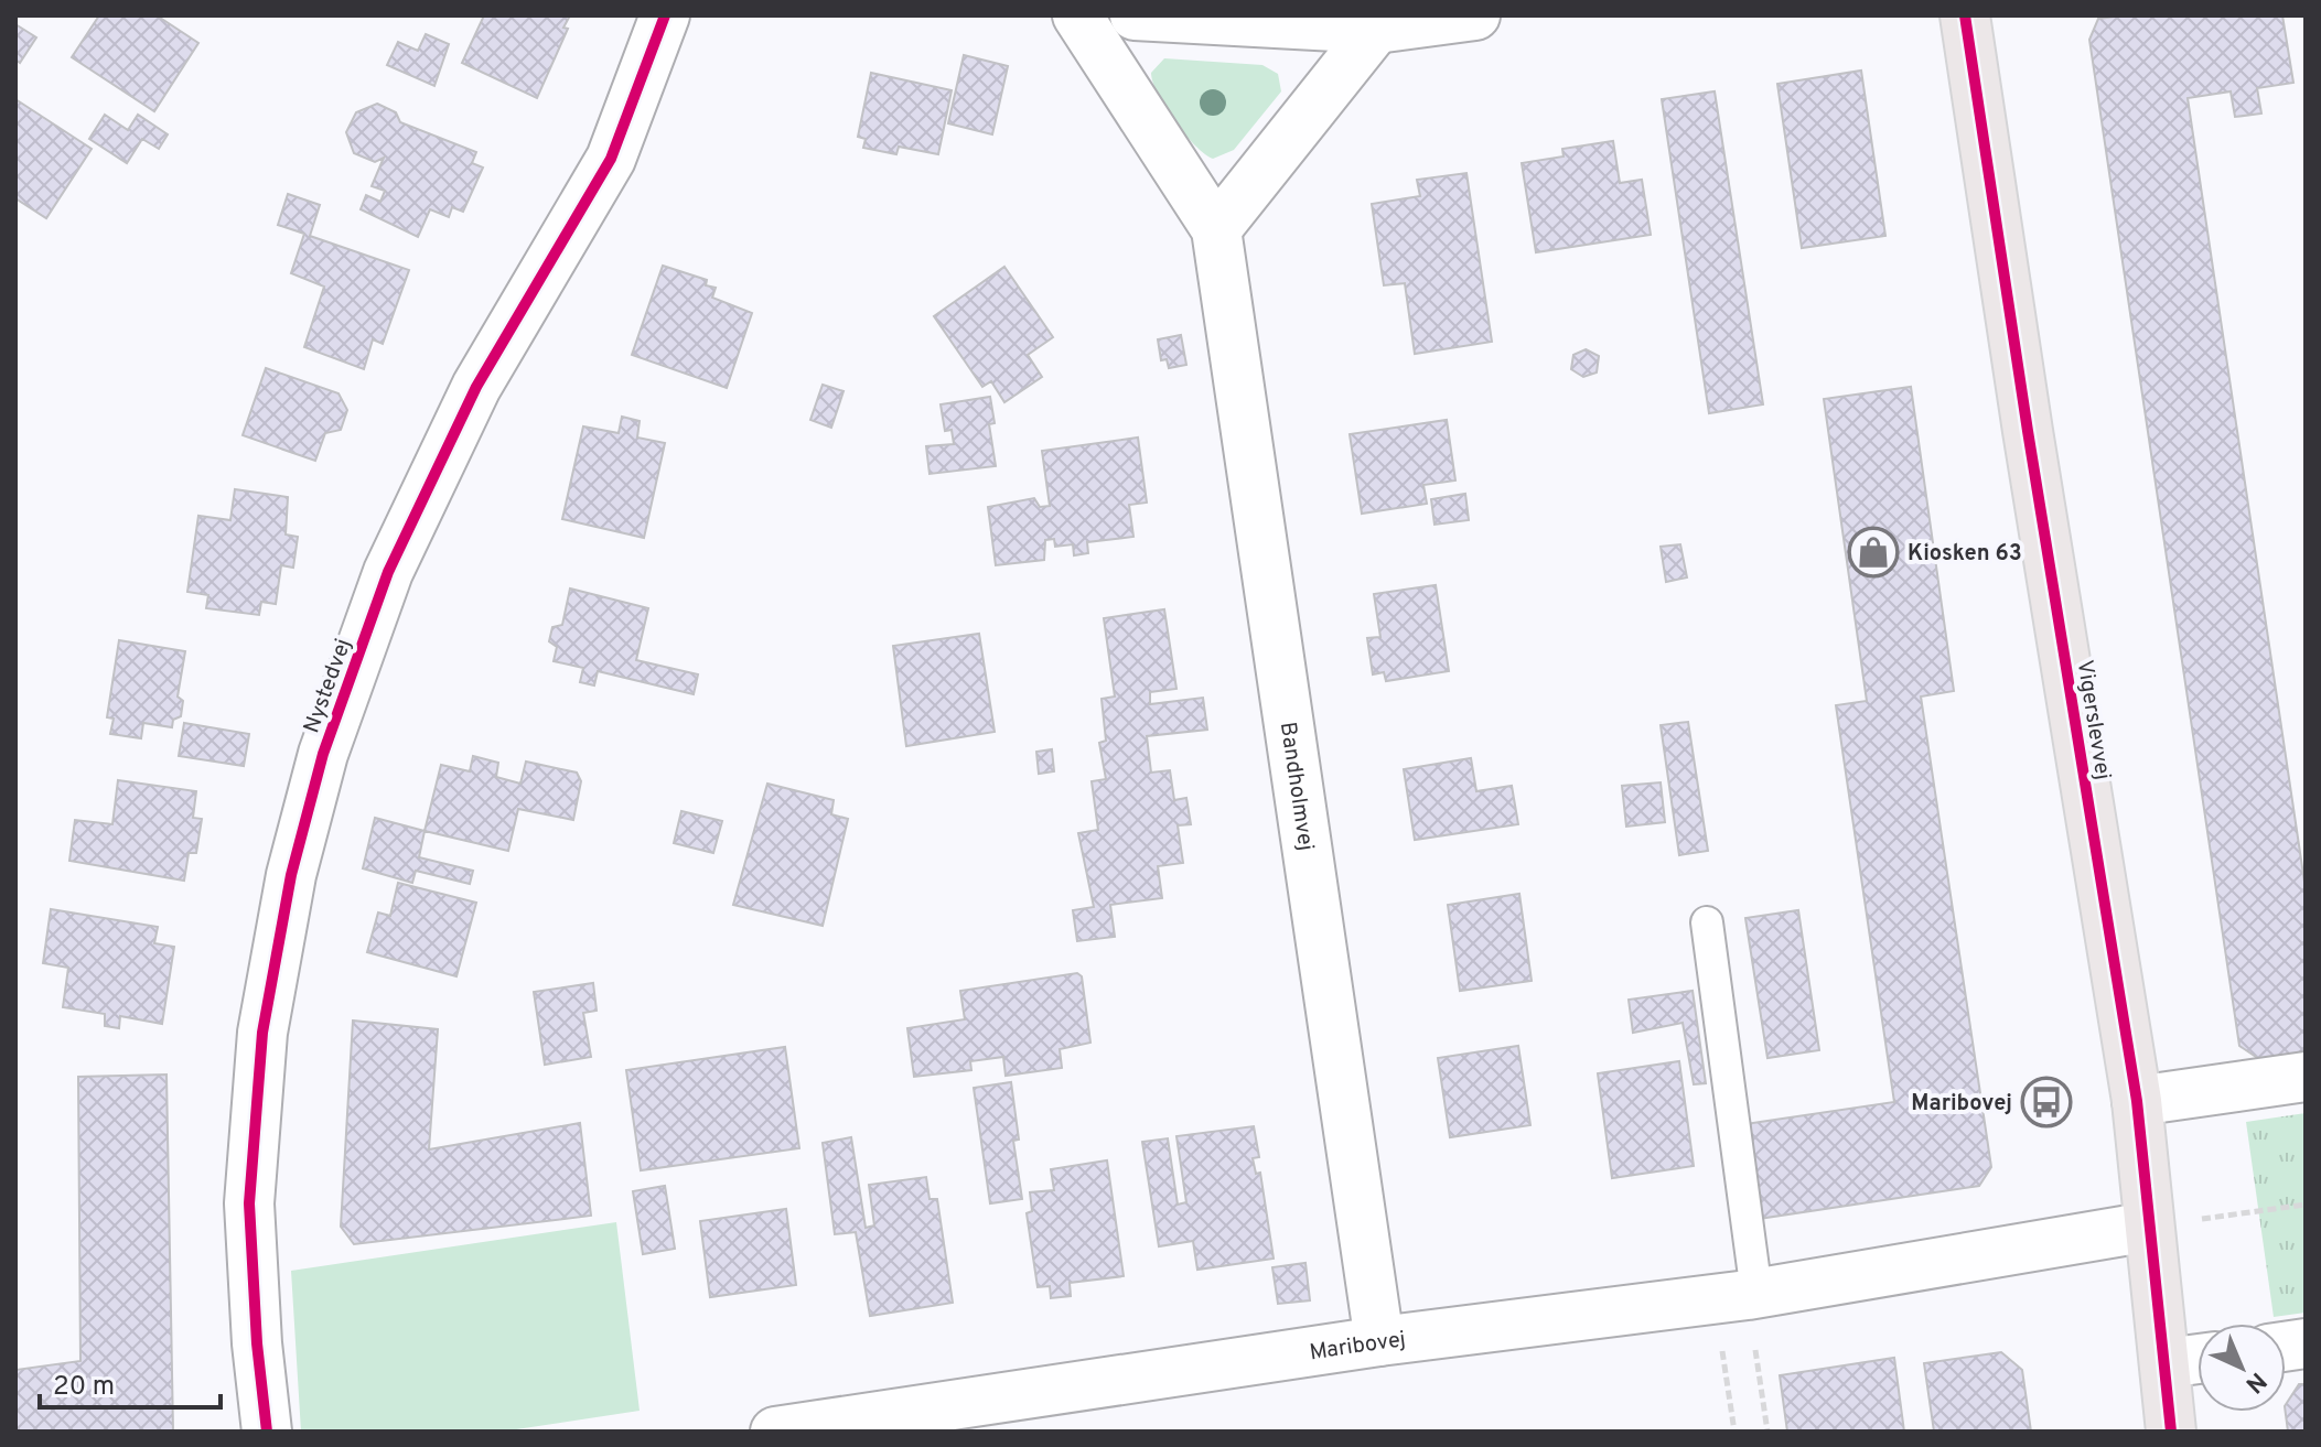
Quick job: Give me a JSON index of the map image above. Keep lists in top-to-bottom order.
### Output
{
  "streets": {
    "main road": ["Vigerslevvej"],
    "street": ["Nystedvej", "Bandholmvej", "Maribovej"]
  },
  "crossings": [
    ["Vigerslevvej", "Maribovej"],
    ["Bandholmvej", "Maribovej"]
  ],
  "places": {
    "shop": ["Kiosken 63"],
    "bus stop": ["Maribovej"]
  },
  "scale_bar": "20 m",
  "north": "bottom right"
}
